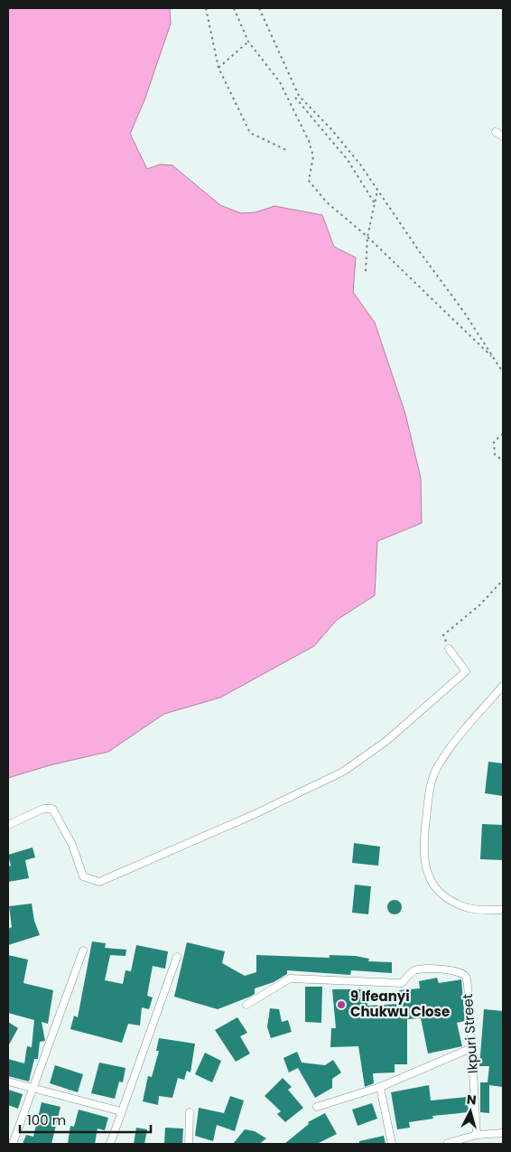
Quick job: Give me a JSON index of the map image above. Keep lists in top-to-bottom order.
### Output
{
  "streets": {
    "street": ["Ikpuri Street"]
  },
  "places": ["9 Ifeanyi Chukwu Close"],
  "scale_bar": "100 m",
  "north": "top"
}
